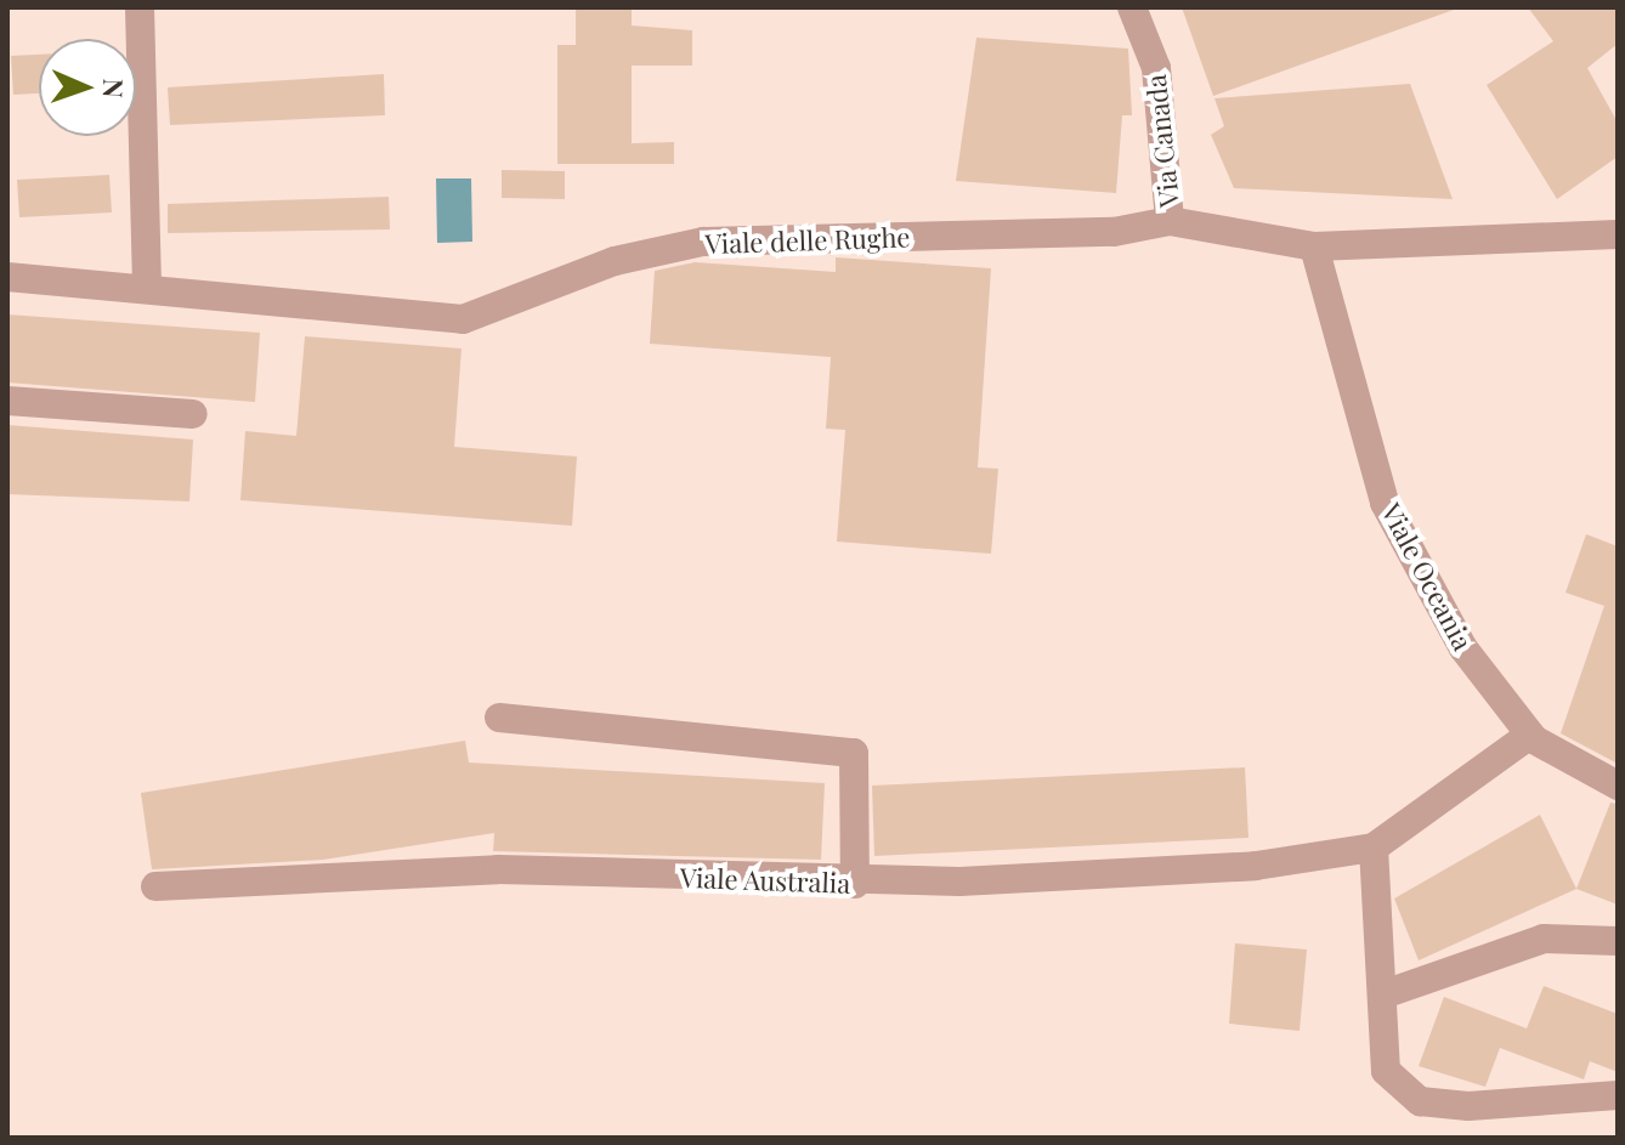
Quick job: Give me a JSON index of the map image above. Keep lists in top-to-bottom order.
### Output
{
  "streets": {
    "street": [
      "Via Canada",
      "Viale delle Rughe",
      "Viale Oceania",
      "Viale Australia"
    ]
  },
  "crossings": [
    ["Via Canada", "Viale delle Rughe"],
    ["Viale delle Rughe", "Viale Oceania"],
    ["Viale Oceania", "Viale Australia"]
  ],
  "north": "right"
}
